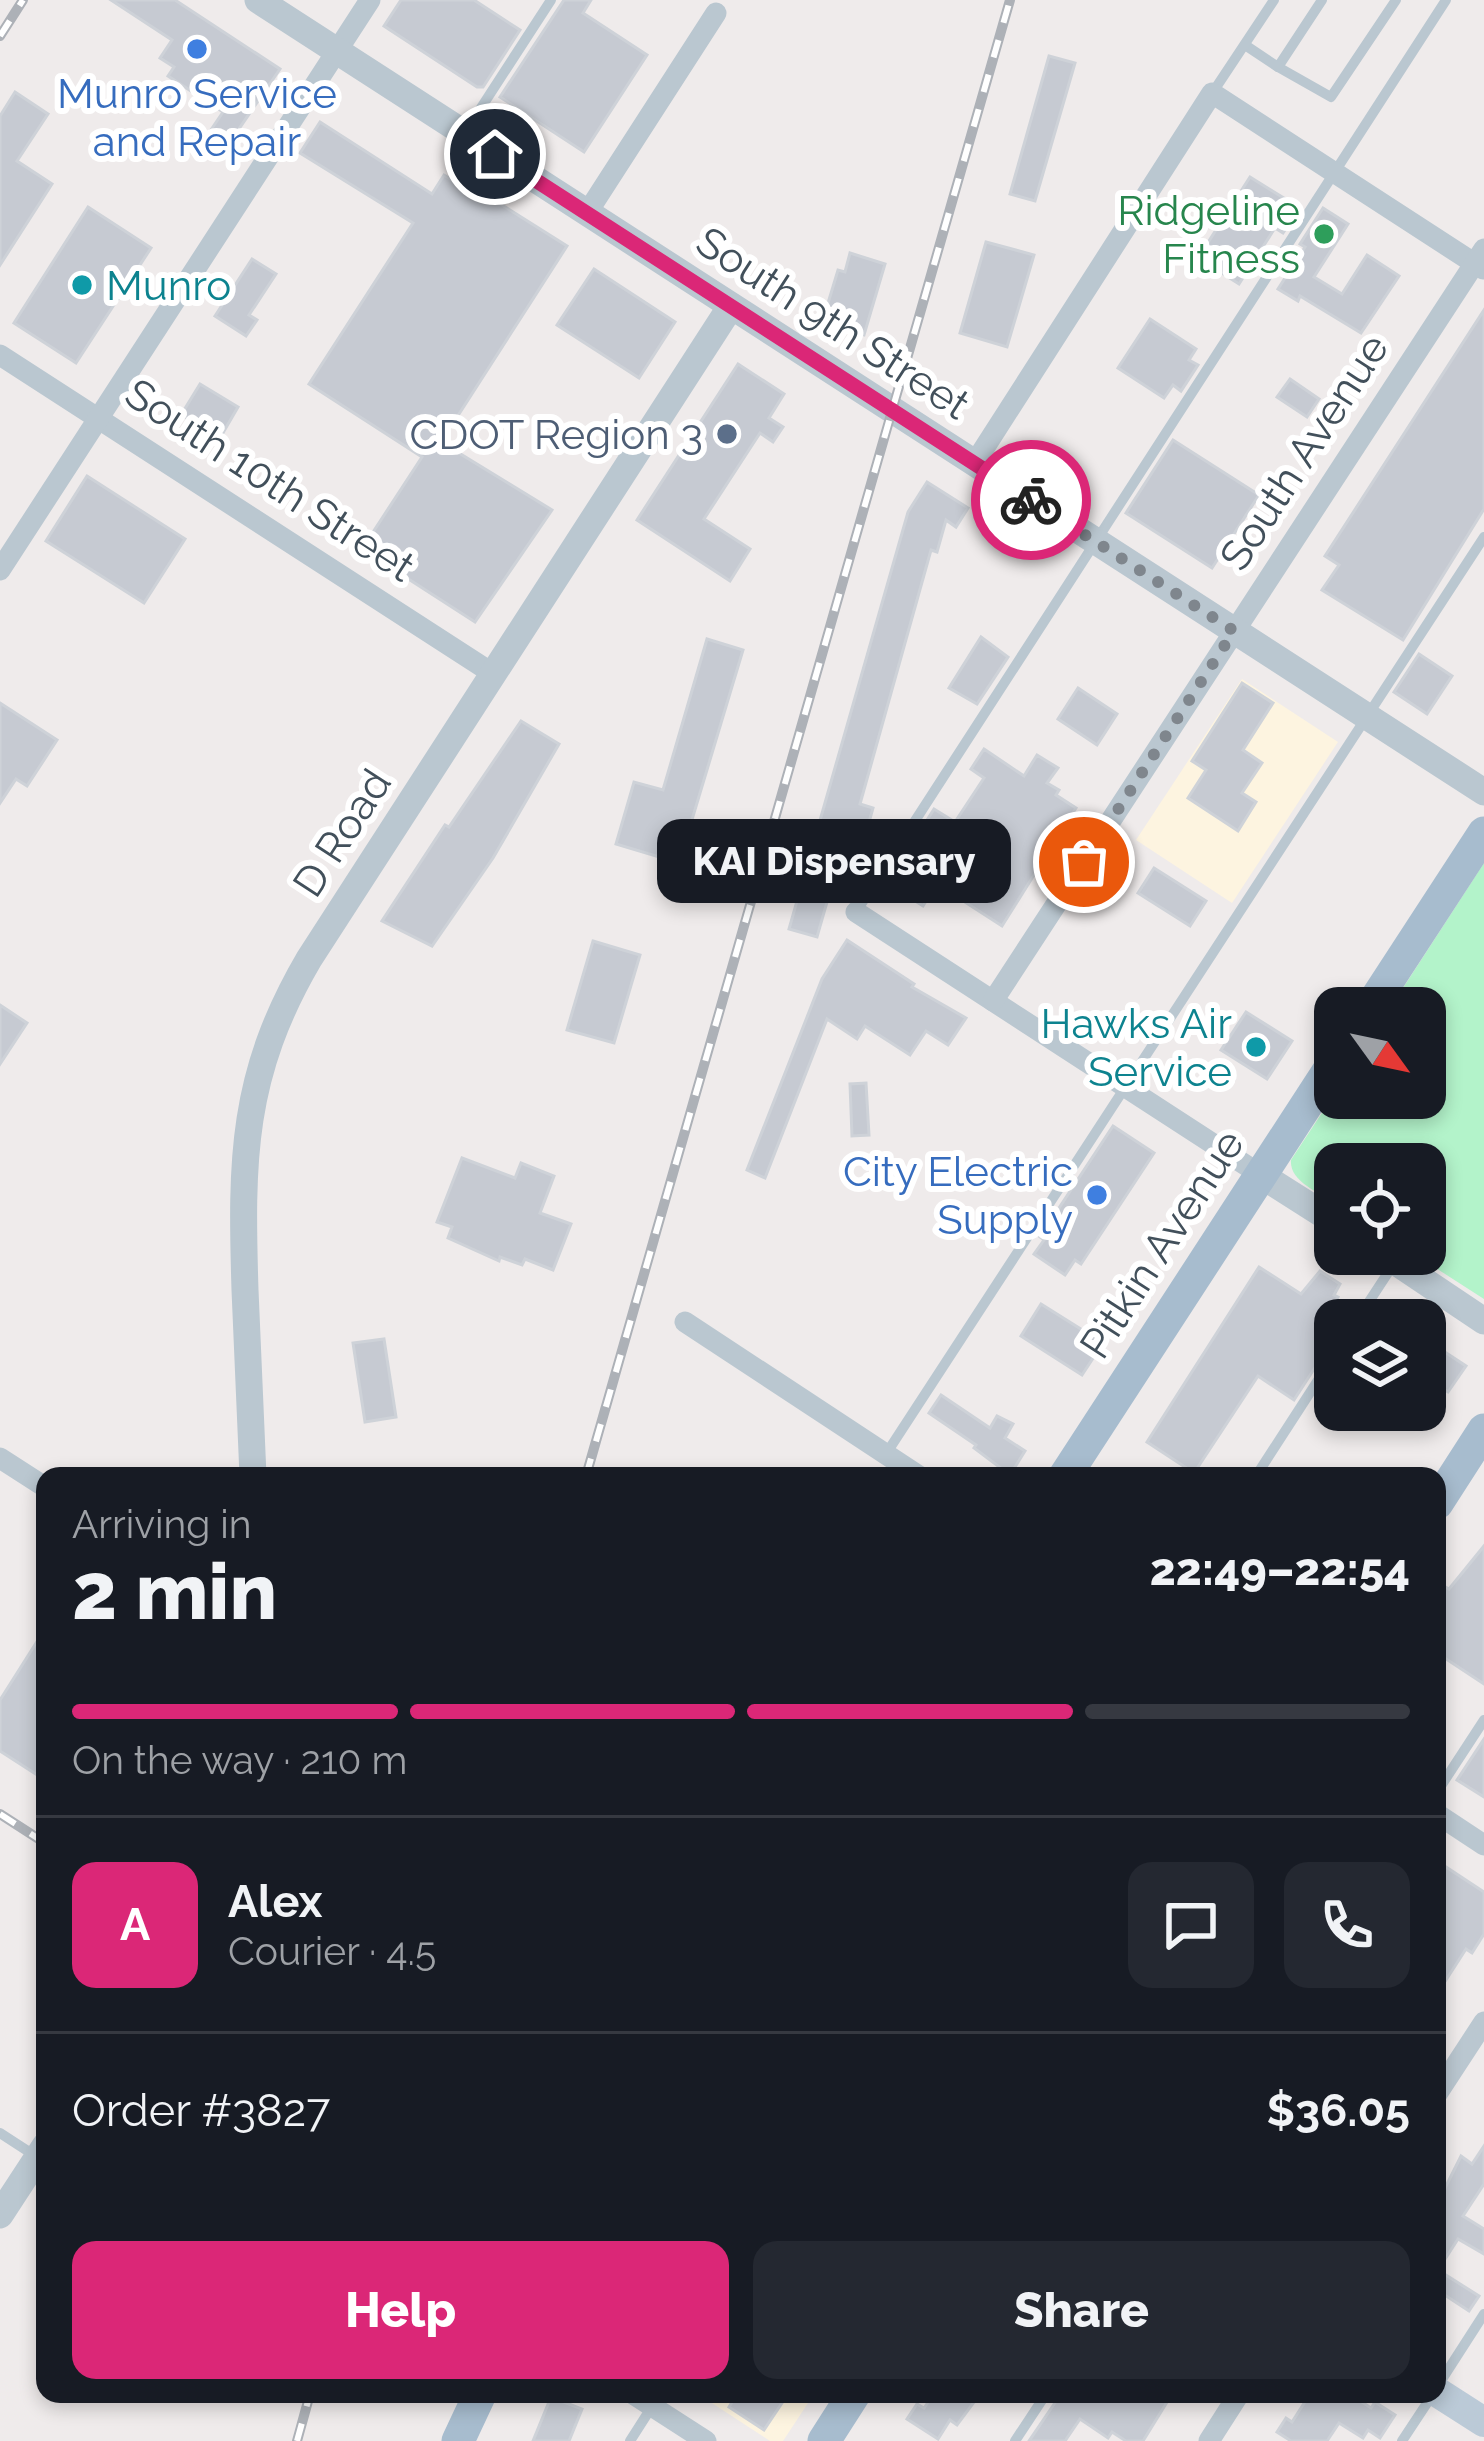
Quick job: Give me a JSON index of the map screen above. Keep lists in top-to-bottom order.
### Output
{
  "streets": {
    "main road": ["Pitkin Avenue"],
    "street": [
      "South 9th Street",
      "South Avenue",
      "South 10th Street",
      "D Road"
    ]
  },
  "crossings": [
    ["South 9th Street", "South Avenue"],
    ["South 9th Street", "D Road"],
    ["South 10th Street", "D Road"]
  ],
  "places": [
    "Munro Service and Repair",
    "Ridgeline Fitness",
    "Munro",
    "CDOT Region 3",
    "KAI Dispensary",
    "Hawks Air Service",
    "City Electric Supply"
  ],
  "north": "bottom right",
  "page": {
    "bubble": "KAI Dispensary",
    "heading": ["2 min", "Arriving in", "22:49–22:54"],
    "panel": [
      "Alex",
      "Courier · 4.5",
      "Order #3827",
      "$36.05"
    ],
    "bar": "On the way · 210 m",
    "round": "A",
    "buttons": ["Help", "Share"]
  }
}
